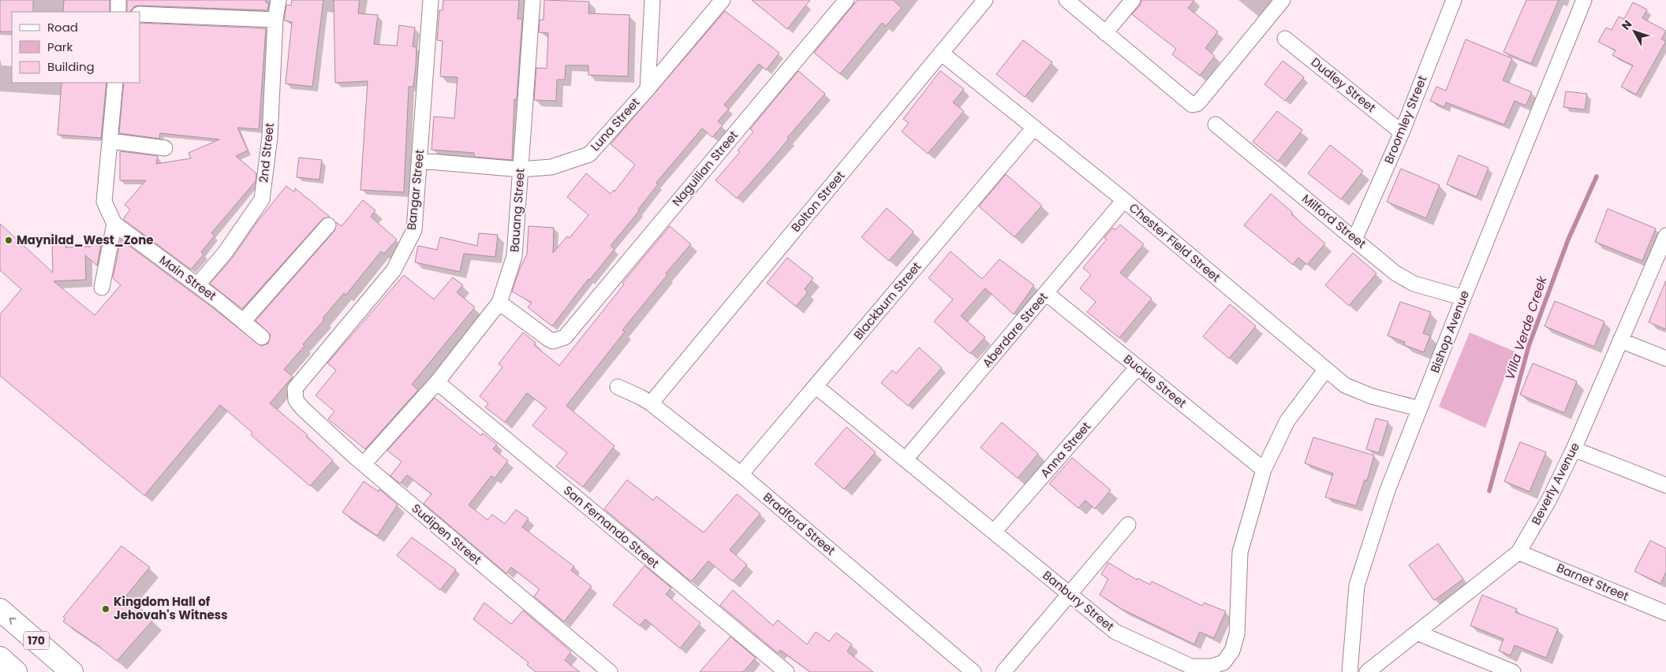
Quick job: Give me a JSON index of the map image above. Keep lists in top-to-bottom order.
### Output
{
  "streets": {
    "main road": ["170"],
    "street": [
      "Dudley Street",
      "Broomley Street",
      "Luna Street",
      "2nd Street",
      "Naguilian Street",
      "Bangar Street",
      "Bolton Street",
      "Bauang Street",
      "Milford Street",
      "Chester Field Street",
      "Main Street",
      "Blackburn Street",
      "Aberdare Street",
      "Bishop Avenue",
      "Buckle Street",
      "Anna Street",
      "Beverly Avenue",
      "Bradford Street",
      "San Fernando Street",
      "Sudipen Street",
      "Barnet Street",
      "Banbury Street"
    ]
  },
  "crossings": [
    ["Dudley Street", "Broomley Street"],
    ["Broomley Street", "Milford Street"],
    ["Luna Street", "Bangar Street"],
    ["Luna Street", "Bauang Street"],
    ["2nd Street", "Main Street"],
    ["Naguilian Street", "Bauang Street"],
    ["Bangar Street", "Sudipen Street"],
    ["Bolton Street", "Chester Field Street"],
    ["Bolton Street", "Bradford Street"],
    ["Bauang Street", "San Fernando Street"],
    ["Bauang Street", "Sudipen Street"],
    ["Milford Street", "Bishop Avenue"],
    ["Chester Field Street", "Blackburn Street"],
    ["Chester Field Street", "Aberdare Street"],
    ["Chester Field Street", "Bishop Avenue"],
    ["Chester Field Street", "Banbury Street"],
    ["Blackburn Street", "Bradford Street"],
    ["Blackburn Street", "Banbury Street"],
    ["Aberdare Street", "Buckle Street"],
    ["Aberdare Street", "Banbury Street"],
    ["Buckle Street", "Anna Street"],
    ["Buckle Street", "Banbury Street"],
    ["Anna Street", "Banbury Street"],
    ["Beverly Avenue", "Barnet Street"]
  ],
  "water": ["Villa Verde Creek"],
  "places": ["Maynilad_West_Zone", "Kingdom Hall of Jehovah's Witness"],
  "legend": ["Road", "Park", "Building"],
  "north": "top left"
}
